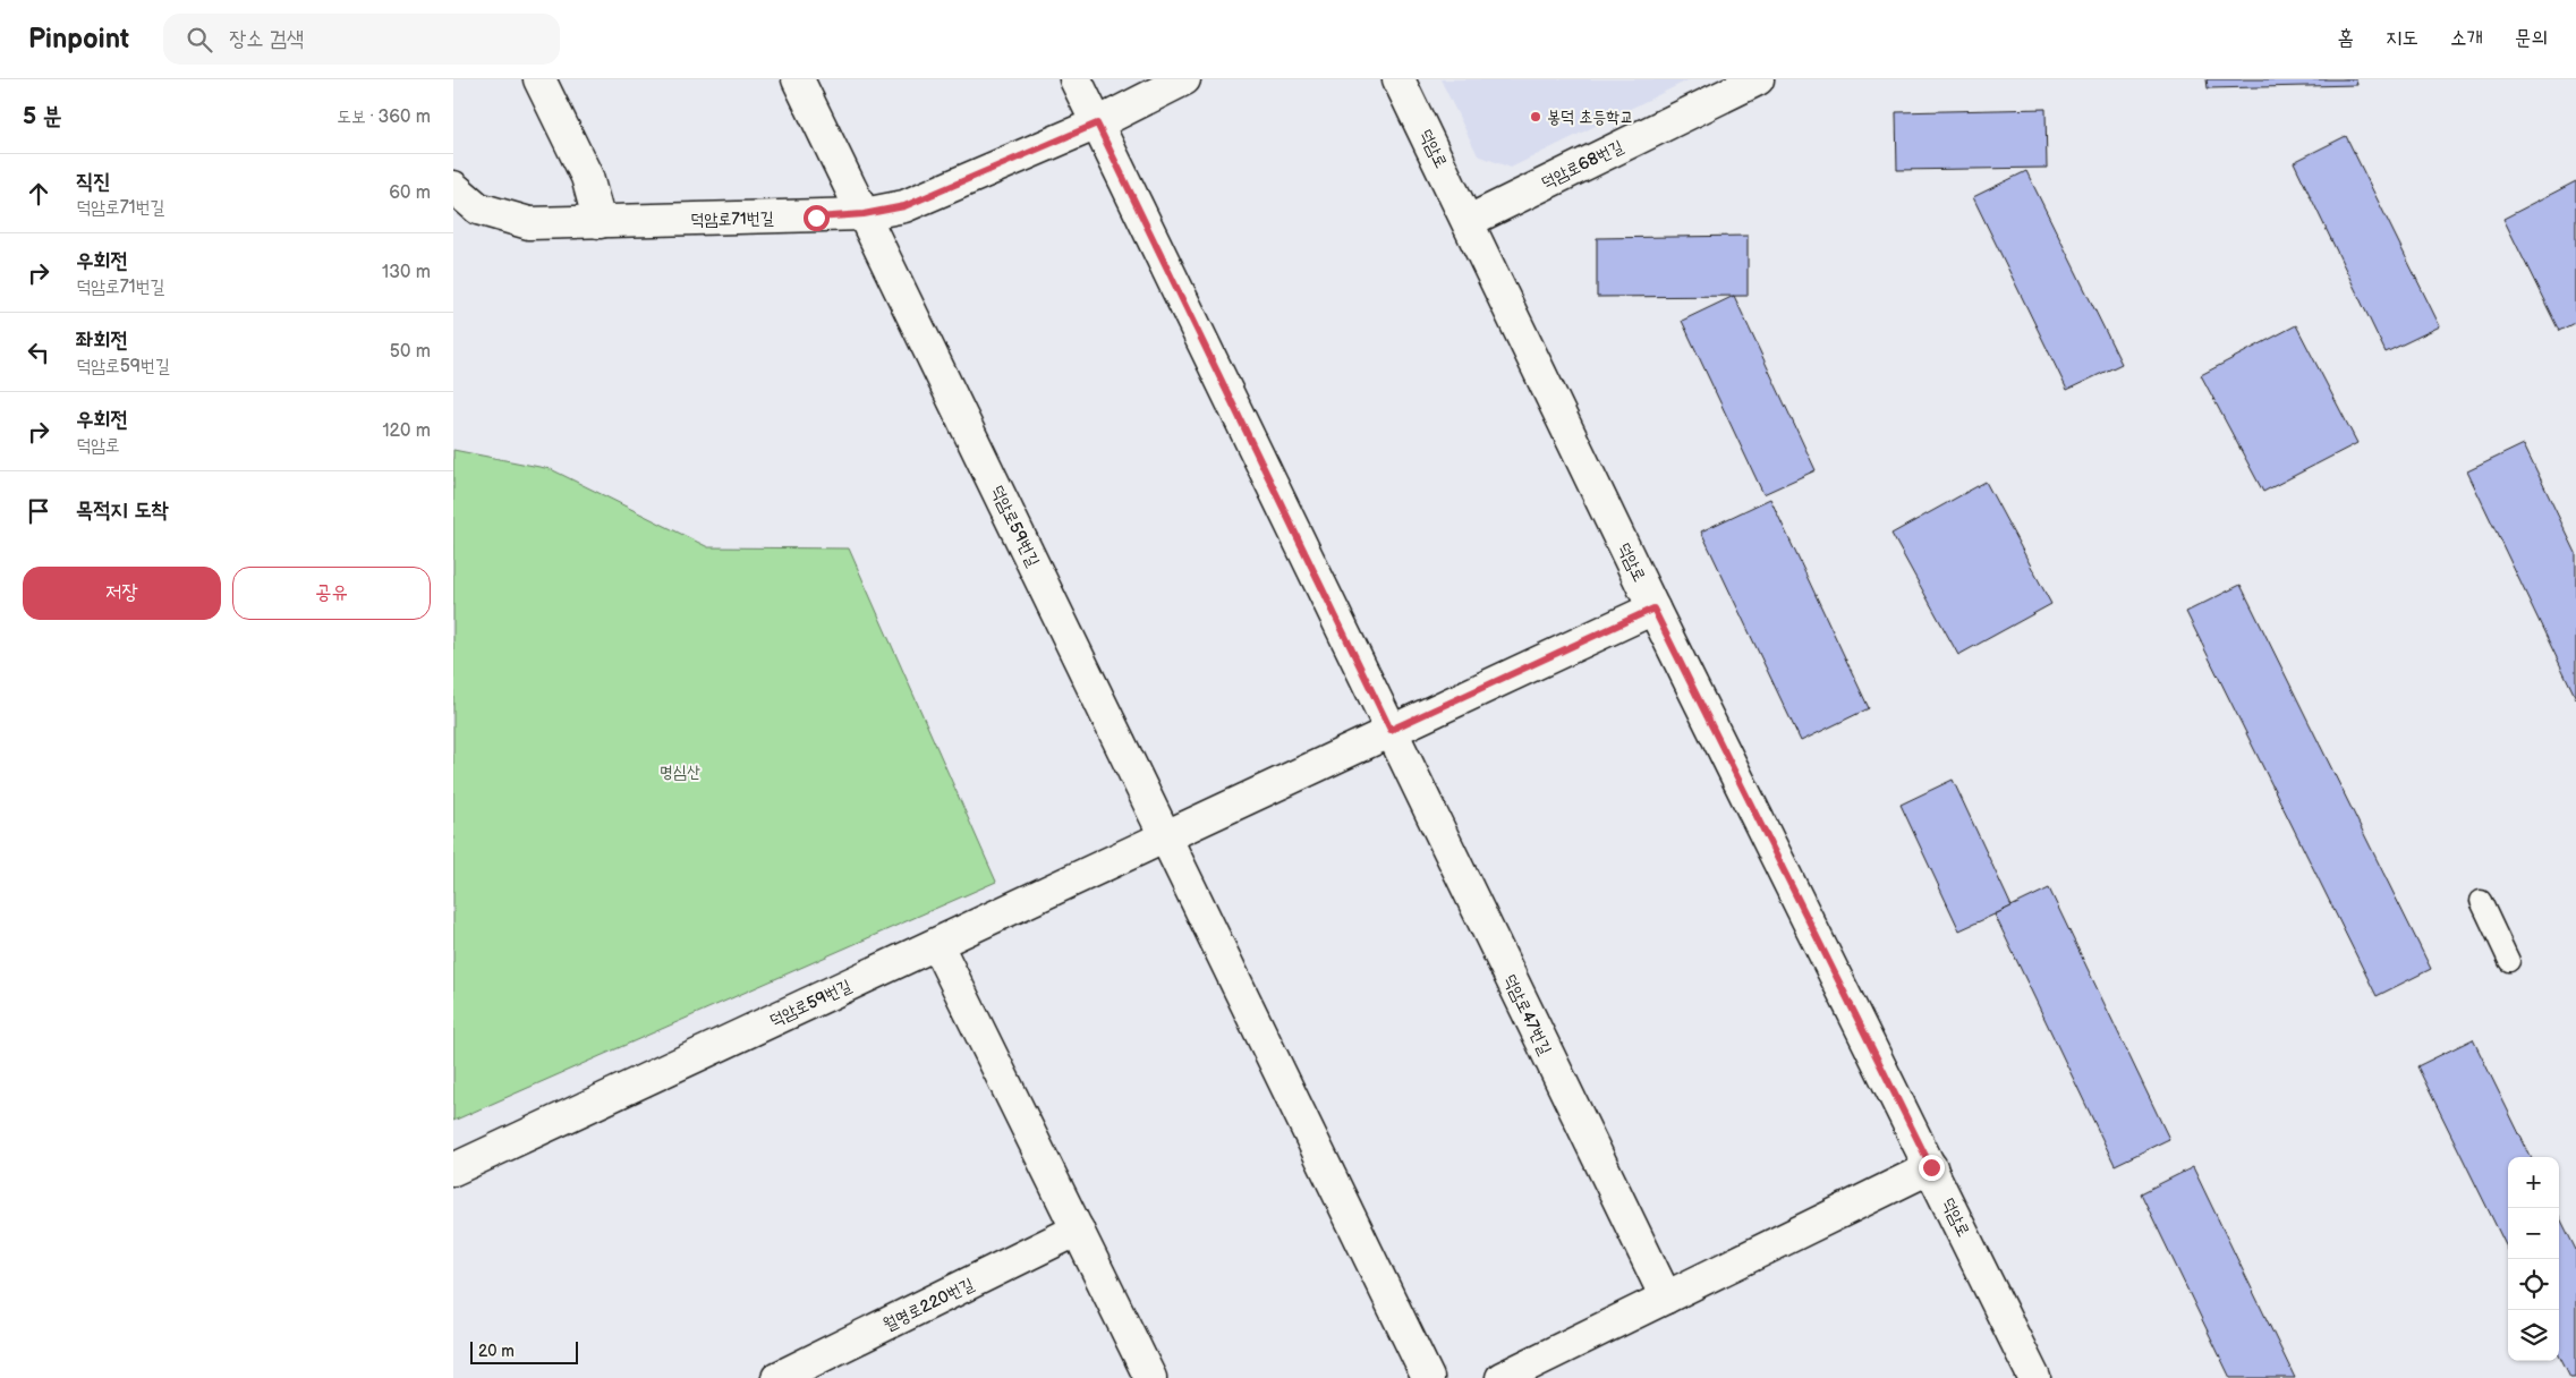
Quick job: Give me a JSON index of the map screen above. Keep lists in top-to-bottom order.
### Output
{
  "streets": {
    "street": [
      "덕암로",
      "덕암로68번길",
      "덕암로71번길",
      "덕암로59번길",
      "덕암로47번길",
      "월명로220번길"
    ]
  },
  "crossings": [
    ["덕암로", "덕암로68번길"],
    ["덕암로", "덕암로59번길"],
    ["덕암로71번길", "덕암로59번길"],
    ["덕암로59번길", "덕암로47번길"]
  ],
  "parks": ["명심산"],
  "places": ["봉덕 초등학교"],
  "scale_bar": "20 m",
  "page": {
    "header": "Pinpoint",
    "search": "장소 검색",
    "nav": [
      "홈",
      "지도",
      "소개",
      "문의"
    ],
    "heading": ["5 분", "도보 · 360 m"],
    "list": [
      ["직진", "덕암로71번길", "60 m"],
      ["우회전", "덕암로71번길", "130 m"],
      ["좌회전", "덕암로59번길", "50 m"],
      ["우회전", "덕암로", "120 m"],
      "목적지 도착"
    ],
    "buttons": ["저장", "공유"],
    "map_buttons": ["+", "−"],
    "scale": "20 m"
  }
}
